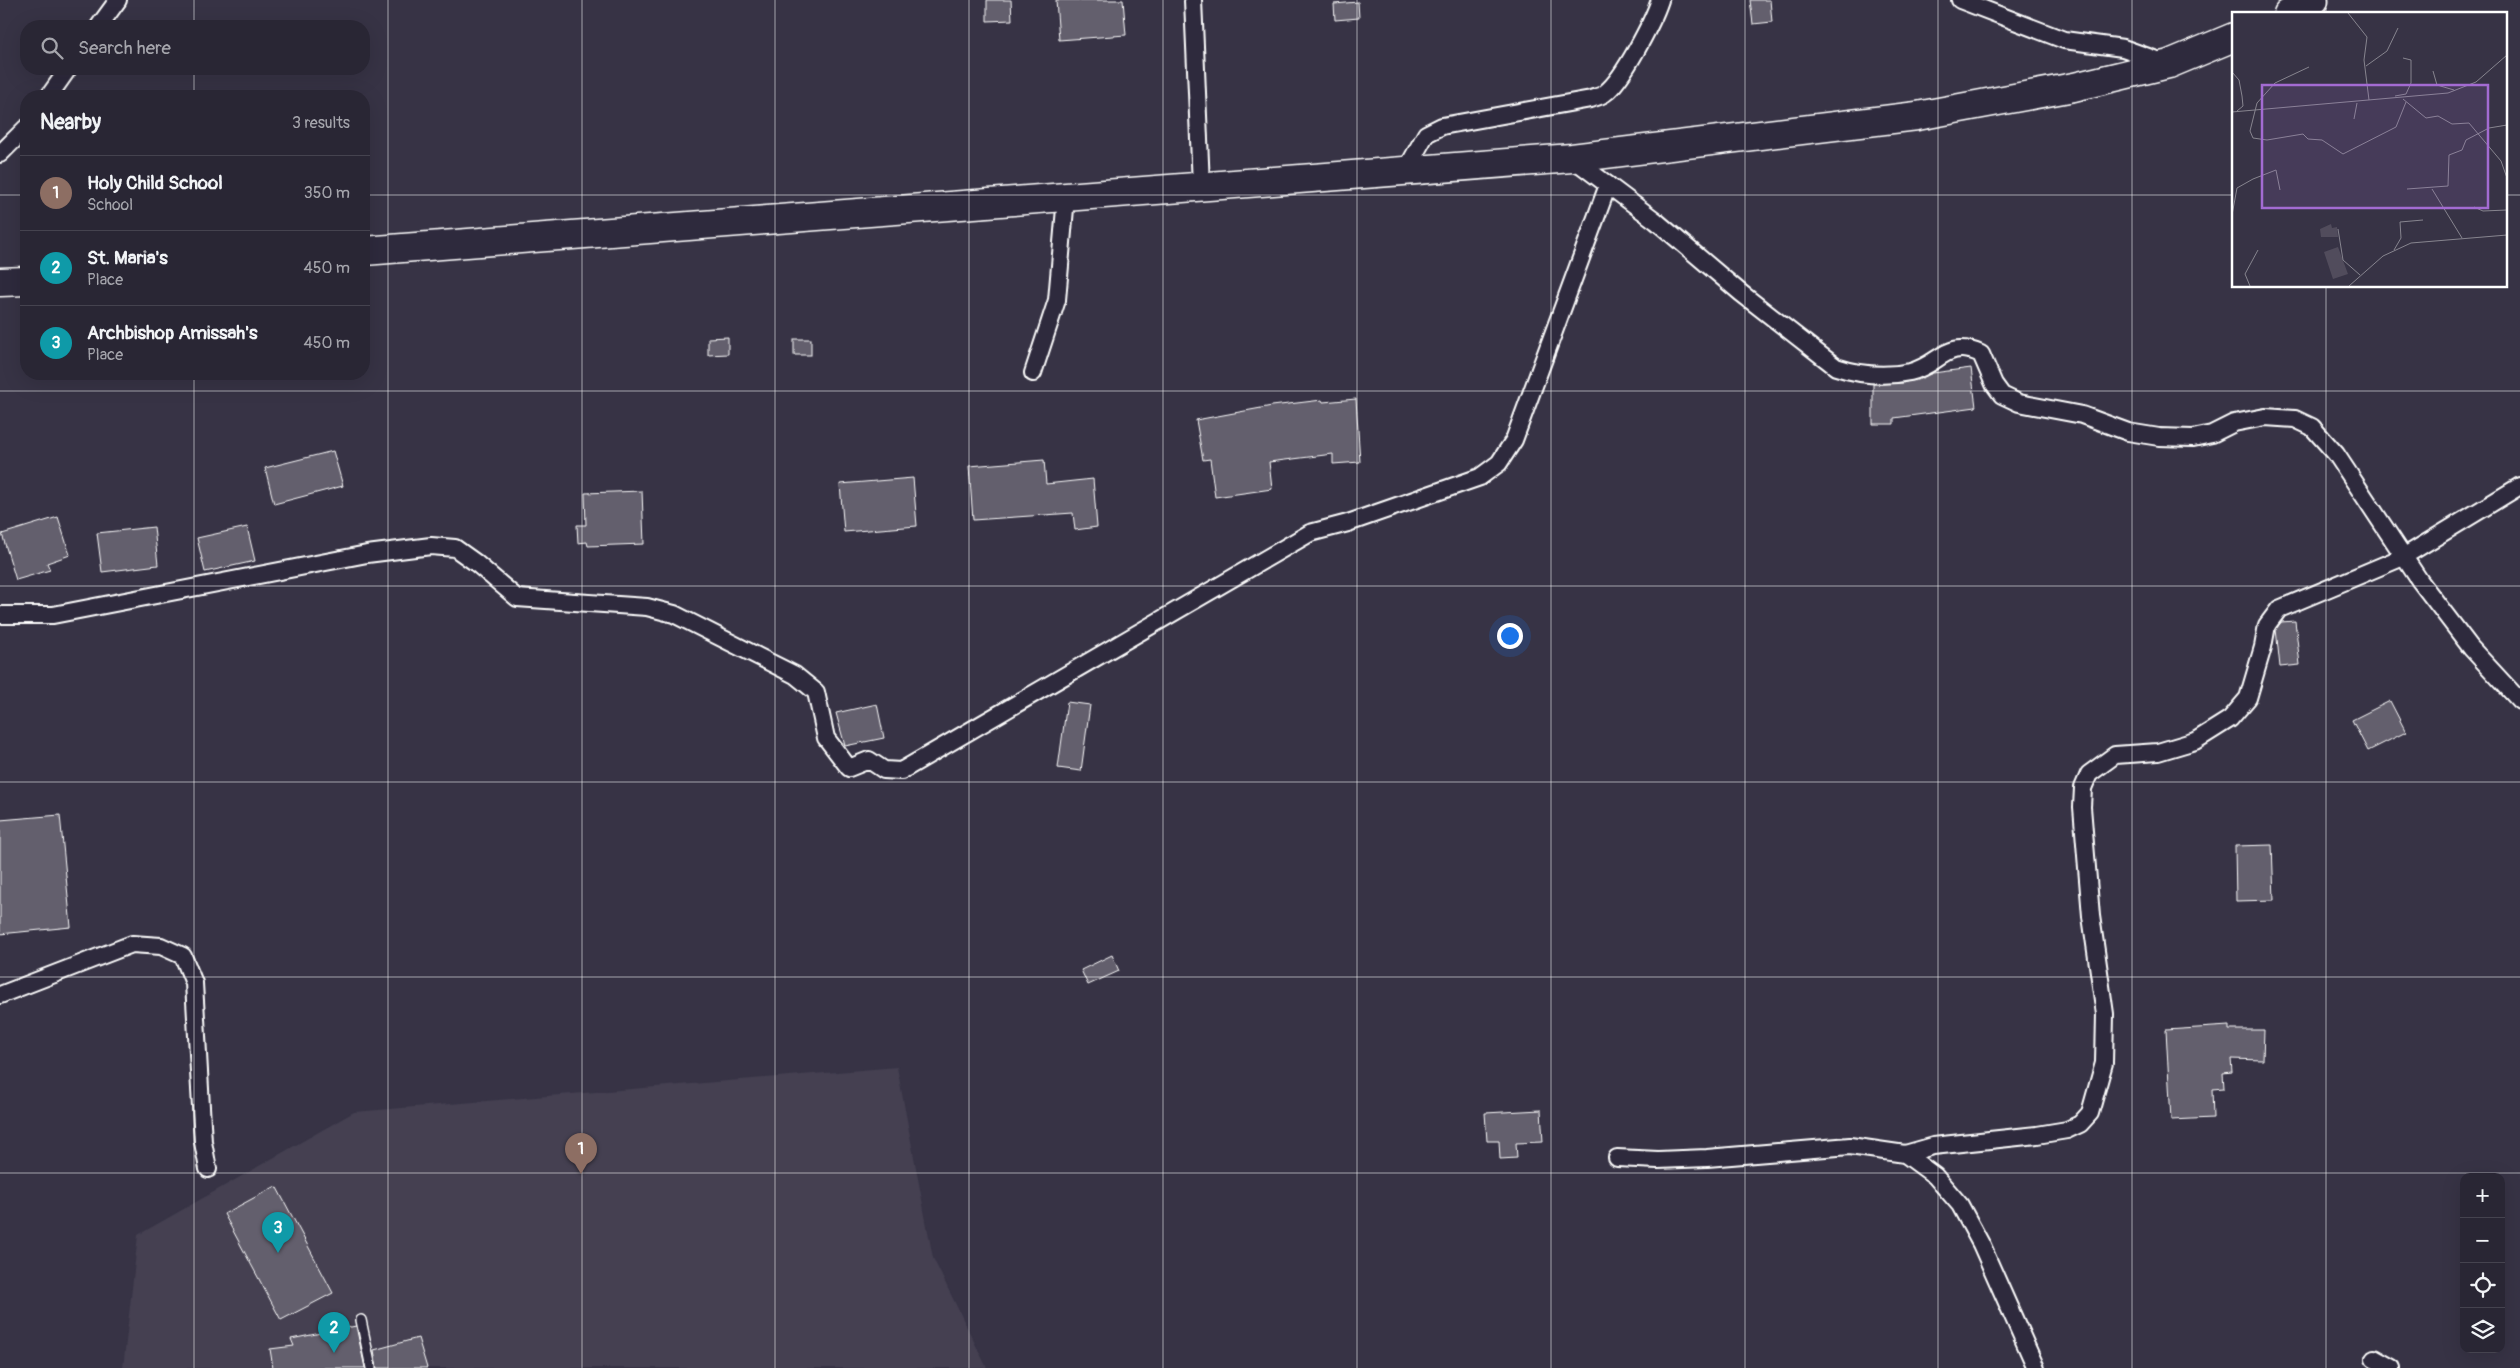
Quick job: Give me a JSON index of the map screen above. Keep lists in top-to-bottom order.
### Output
{
  "page": {
    "search": "Search here",
    "heading": ["Nearby", "3 results"],
    "list": [
      {
        "mark": "1",
        "name": "Holy Child School",
        "note": "School",
        "value": "350 m"
      },
      {
        "mark": "2",
        "name": "St. Maria's",
        "note": "Place",
        "value": "450 m"
      },
      {
        "mark": "3",
        "name": "Archbishop Amissah's",
        "note": "Place",
        "value": "450 m"
      }
    ],
    "pins": ["1", "3", "2"],
    "map_buttons": ["+", "−"]
  }
}
